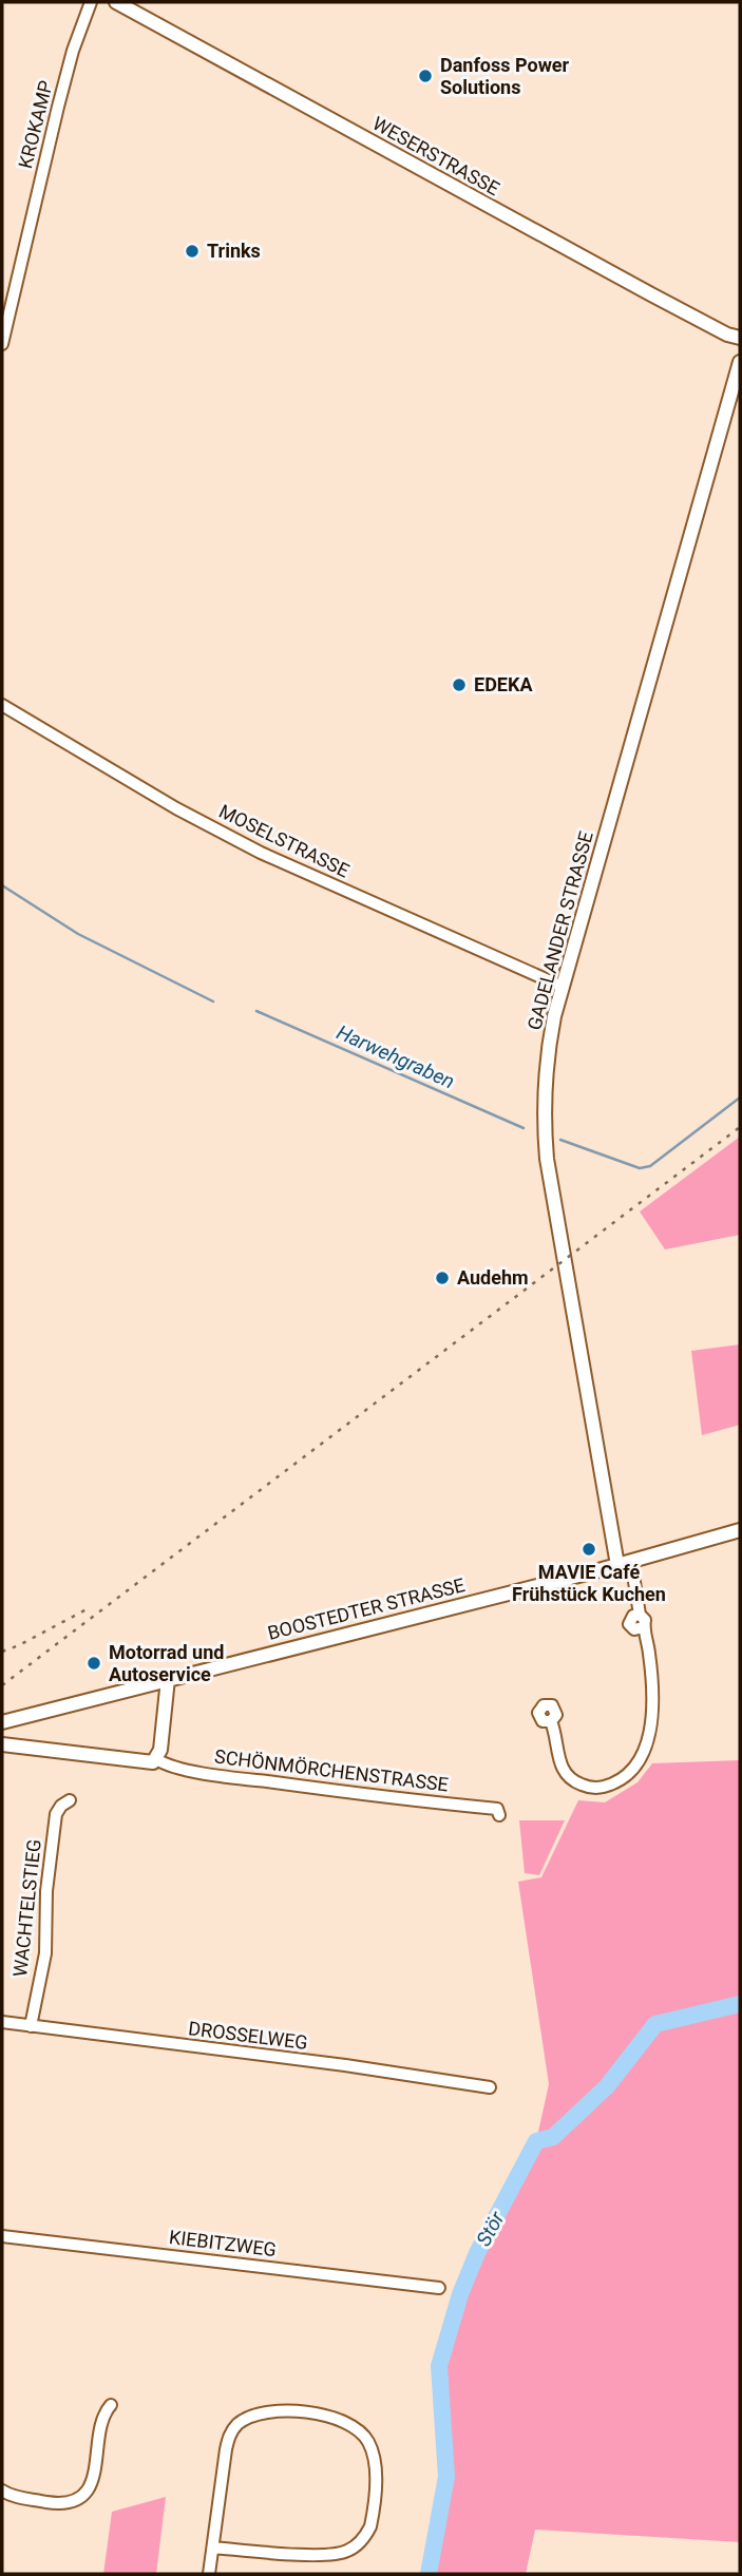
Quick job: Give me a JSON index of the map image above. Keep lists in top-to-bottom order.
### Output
{
  "streets": {
    "street": [
      "KROKAMP",
      "WESERSTRASSE",
      "MOSELSTRASSE",
      "GADELANDER STRASSE",
      "BOOSTEDTER STRASSE",
      "SCHÖNMÖRCHENSTRASSE",
      "WACHTELSTIEG",
      "DROSSELWEG",
      "KIEBITZWEG"
    ]
  },
  "crossings": [
    ["MOSELSTRASSE", "GADELANDER STRASSE"],
    ["GADELANDER STRASSE", "BOOSTEDTER STRASSE"],
    ["WACHTELSTIEG", "DROSSELWEG"]
  ],
  "water": ["Harwehgraben", "Stör"],
  "places": [
    "Danfoss Power Solutions",
    "Trinks",
    "EDEKA",
    "Audehm",
    "MAVIE Café Frühstück Kuchen",
    "Motorrad und Autoservice"
  ]
}
